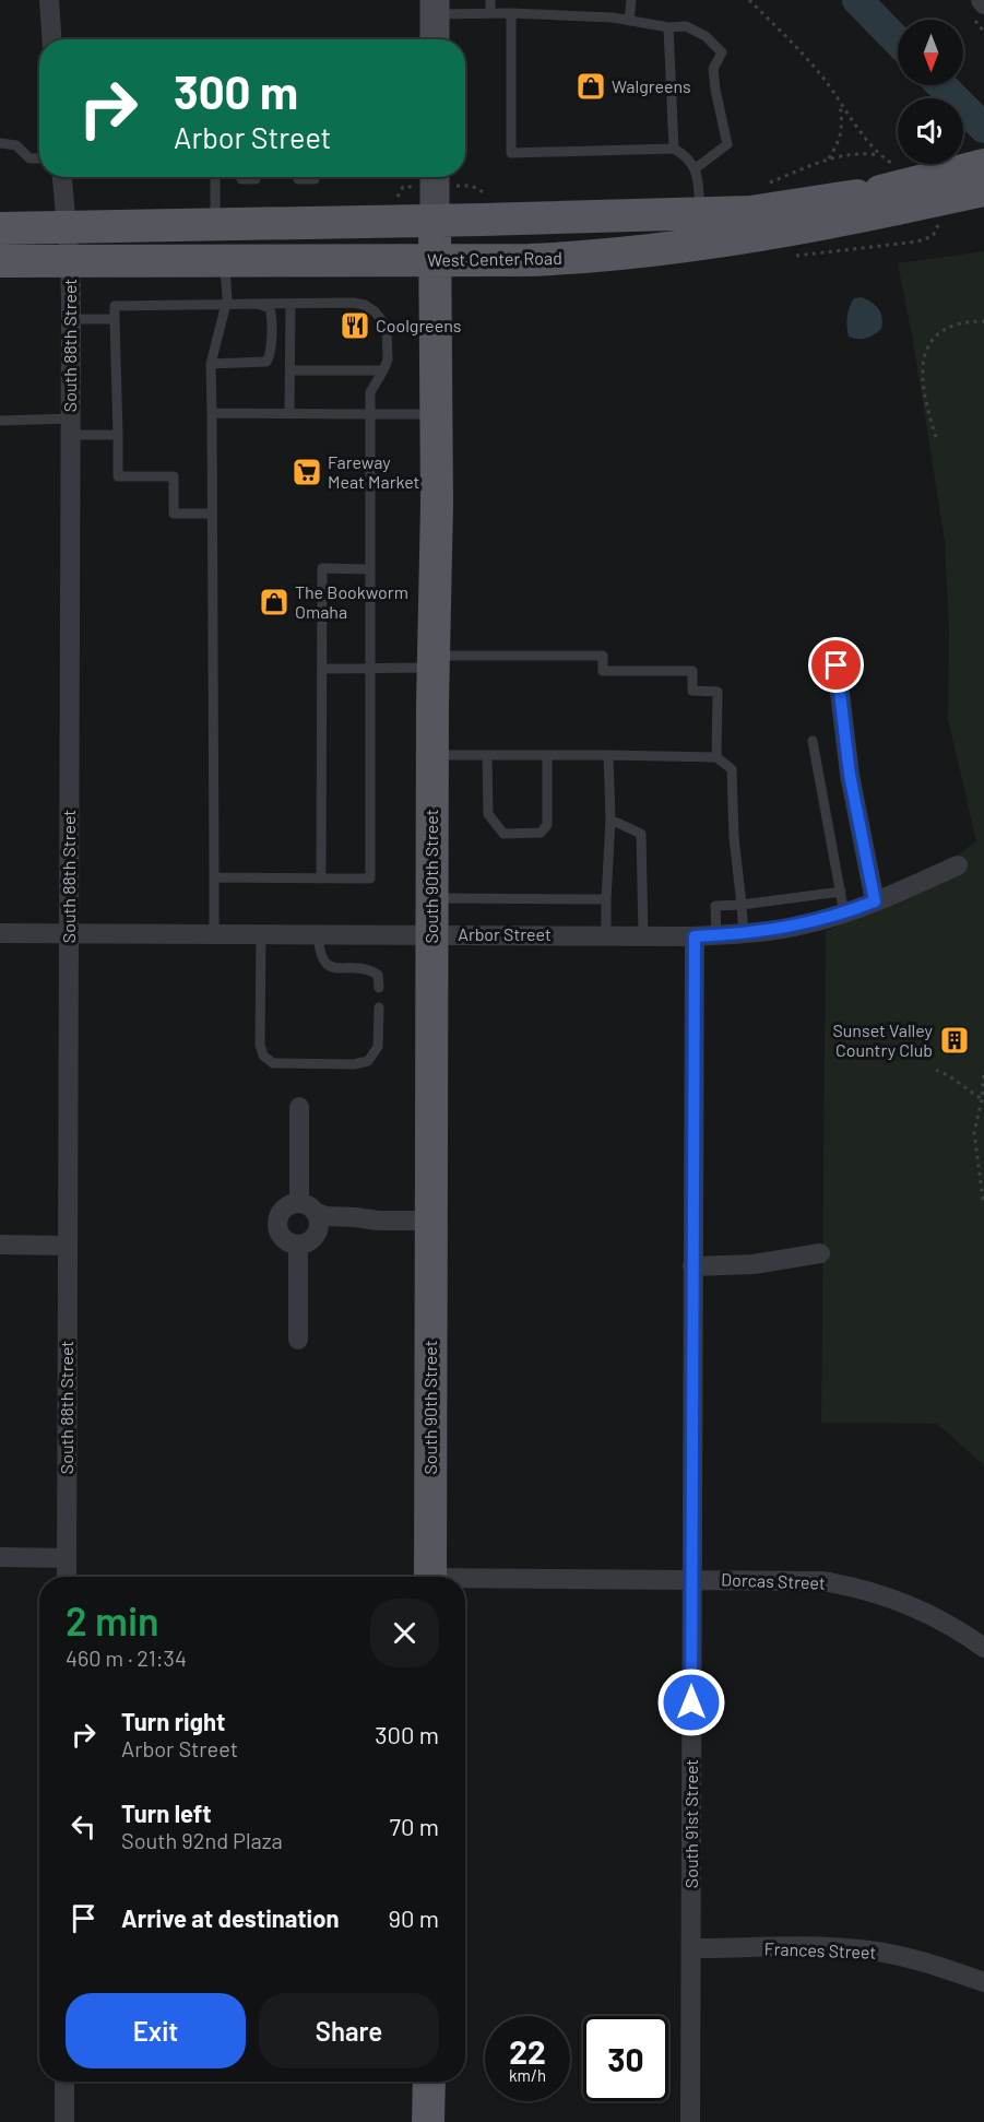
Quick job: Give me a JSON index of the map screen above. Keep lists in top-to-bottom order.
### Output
{
  "streets": {
    "main road": ["West Center Road", "South 90th Street"],
    "street": [
      "South 88th Street",
      "Arbor Street",
      "Dorcas Street",
      "South 91st Street",
      "Frances Street"
    ]
  },
  "crossings": [
    ["West Center Road", "South 88th Street"],
    ["West Center Road", "South 90th Street"],
    ["South 88th Street", "Arbor Street"],
    ["South 90th Street", "Arbor Street"],
    ["Arbor Street", "South 91st Street"],
    ["Dorcas Street", "South 91st Street"],
    ["South 91st Street", "Frances Street"]
  ],
  "places": {
    "shop": ["Walgreens", "The Bookworm Omaha"],
    "restaurant": ["Coolgreens"],
    "supermarket": ["Fareway Meat Market"],
    "building": ["Sunset Valley Country Club"]
  },
  "north": "bottom",
  "page": {
    "turn": ["300 m", "Arbor Street"],
    "heading": ["2 min", "460 m · 21:34"],
    "list": [
      {
        "name": "Turn right",
        "note": "Arbor Street",
        "value": "300 m"
      },
      {
        "name": "Turn left",
        "note": "South 92nd Plaza",
        "value": "70 m"
      },
      {
        "name": "Arrive at destination",
        "value": "90 m"
      }
    ],
    "buttons": ["Exit", "Share"],
    "speed": "22 km/h",
    "limit": "30"
  }
}
